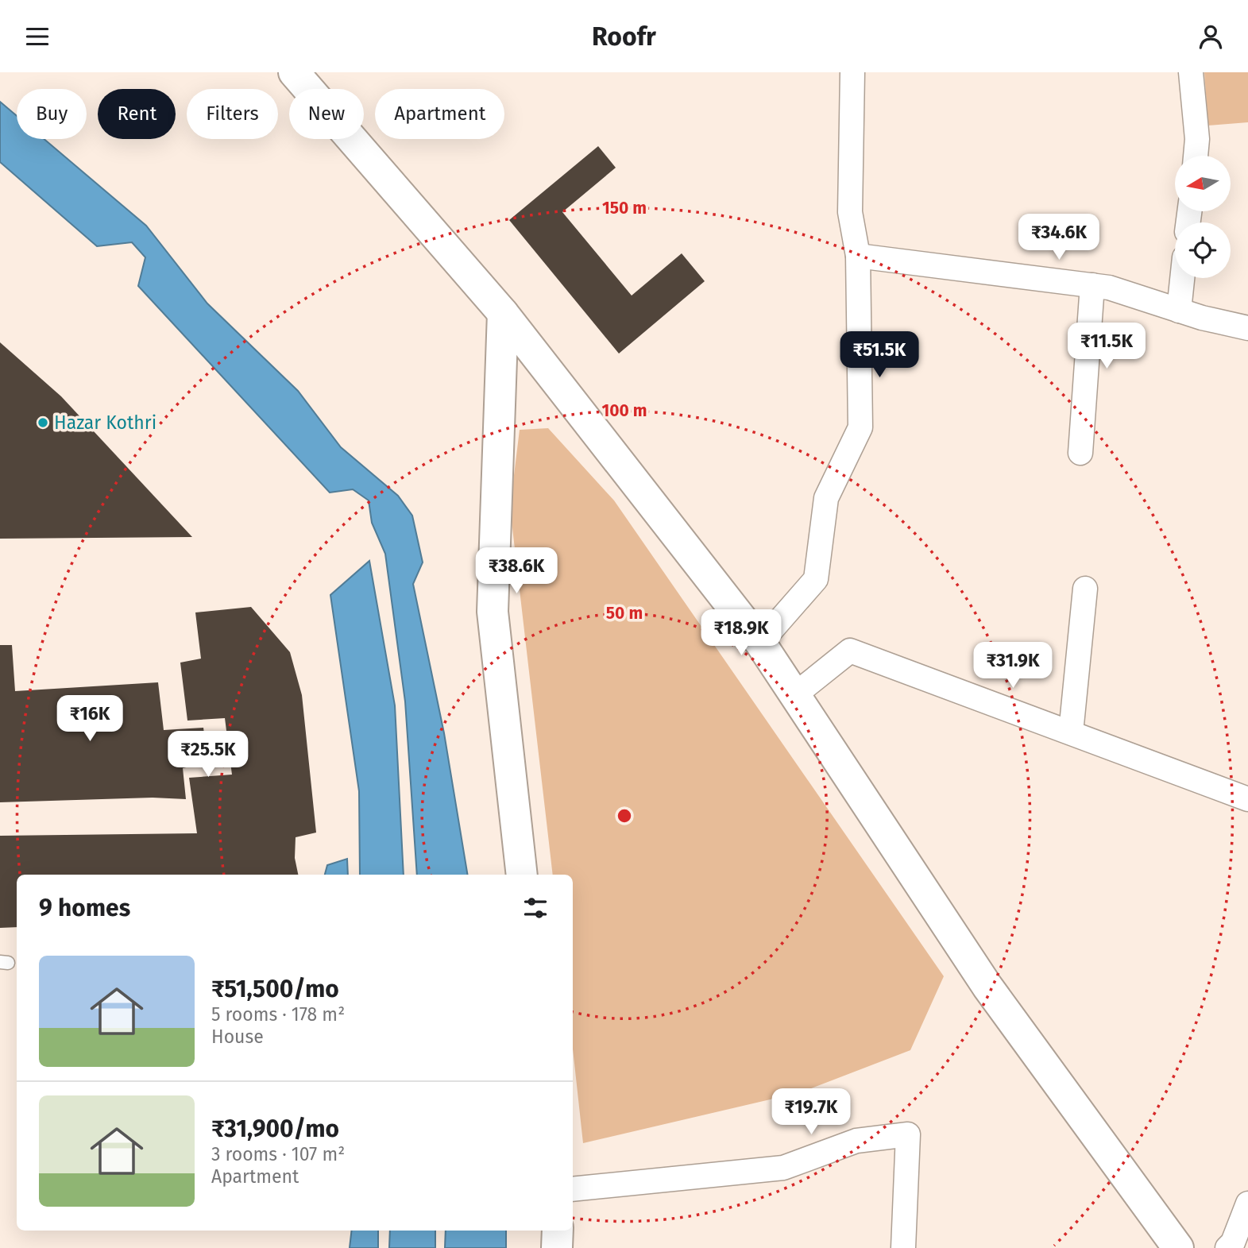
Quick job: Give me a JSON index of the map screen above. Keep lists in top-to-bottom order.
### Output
{
  "places": ["Hazar Kothri"],
  "north": "left",
  "page": {
    "header": "Roofr",
    "chip": [
      "Buy",
      "Rent",
      "Filters",
      "New",
      "Apartment"
    ],
    "price": [
      "₹34.6K",
      "₹11.5K",
      "₹51.5K",
      "₹38.6K",
      "₹18.9K",
      "₹31.9K",
      "₹16K",
      "₹25.5K",
      "₹19.7K"
    ],
    "heading": "9 homes",
    "list": [
      {
        "name": "₹51,500/mo",
        "note": "5 rooms · 178 m² · House"
      },
      {
        "name": "₹31,900/mo",
        "note": "3 rooms · 107 m² · Apartment"
      }
    ]
  },
  "rings": ["150 m", "100 m", "50 m"]
}
